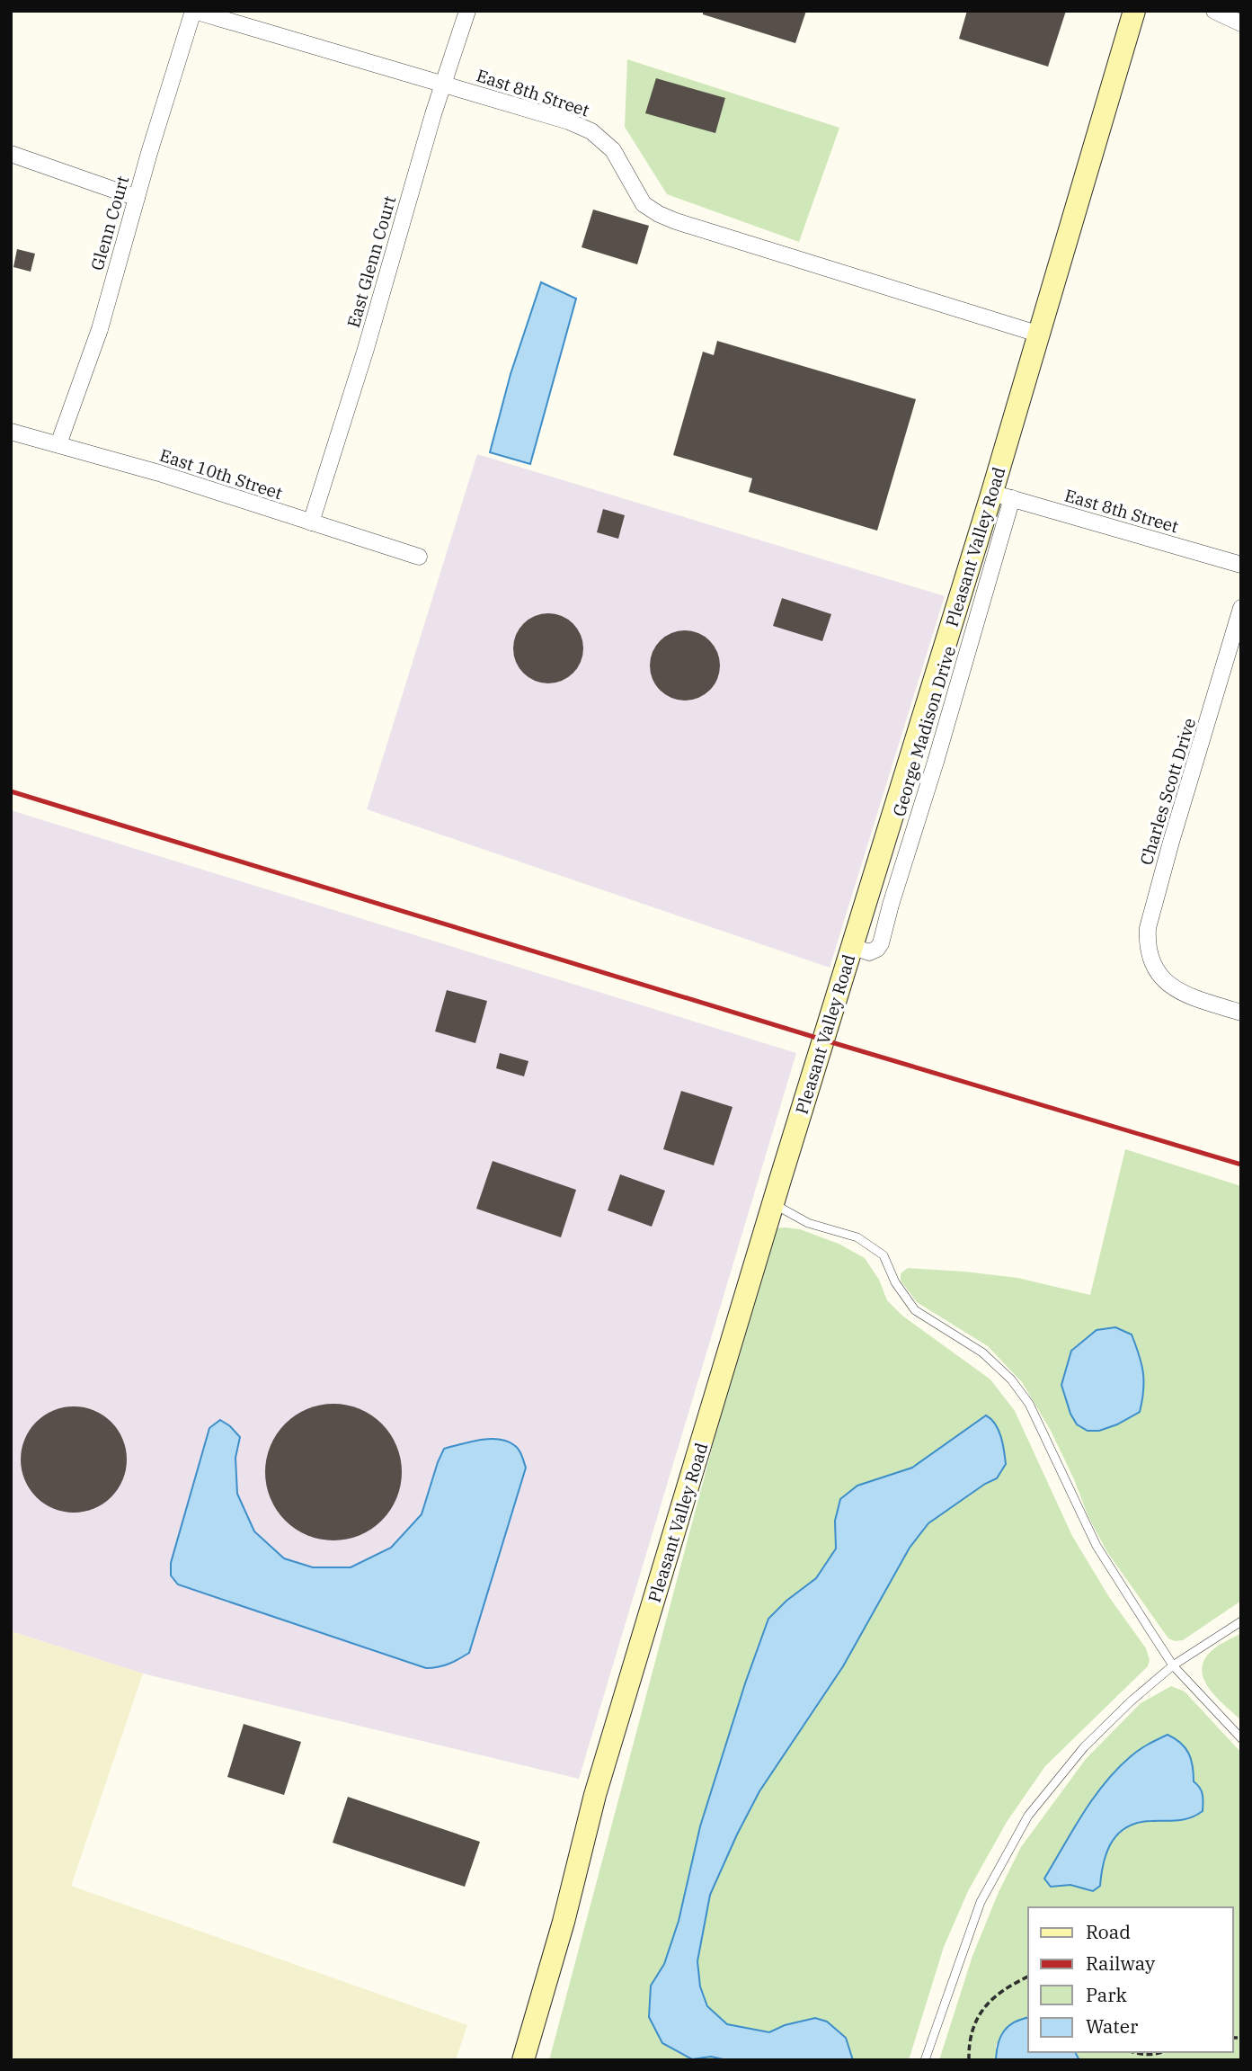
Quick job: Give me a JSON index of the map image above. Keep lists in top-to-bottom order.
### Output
{
  "streets": {
    "street": [
      "East 8th Street",
      "Glenn Court",
      "East Glenn Court",
      "East 10th Street",
      "Pleasant Valley Road",
      "Charles Scott Drive"
    ]
  },
  "crossings": [
    ["East 8th Street", "Glenn Court"],
    ["East 8th Street", "East Glenn Court"],
    ["East 8th Street", "Pleasant Valley Road"],
    ["Glenn Court", "East 10th Street"],
    ["East Glenn Court", "East 10th Street"]
  ],
  "legend": [
    "Road",
    "Railway",
    "Park",
    "Water"
  ]
}
